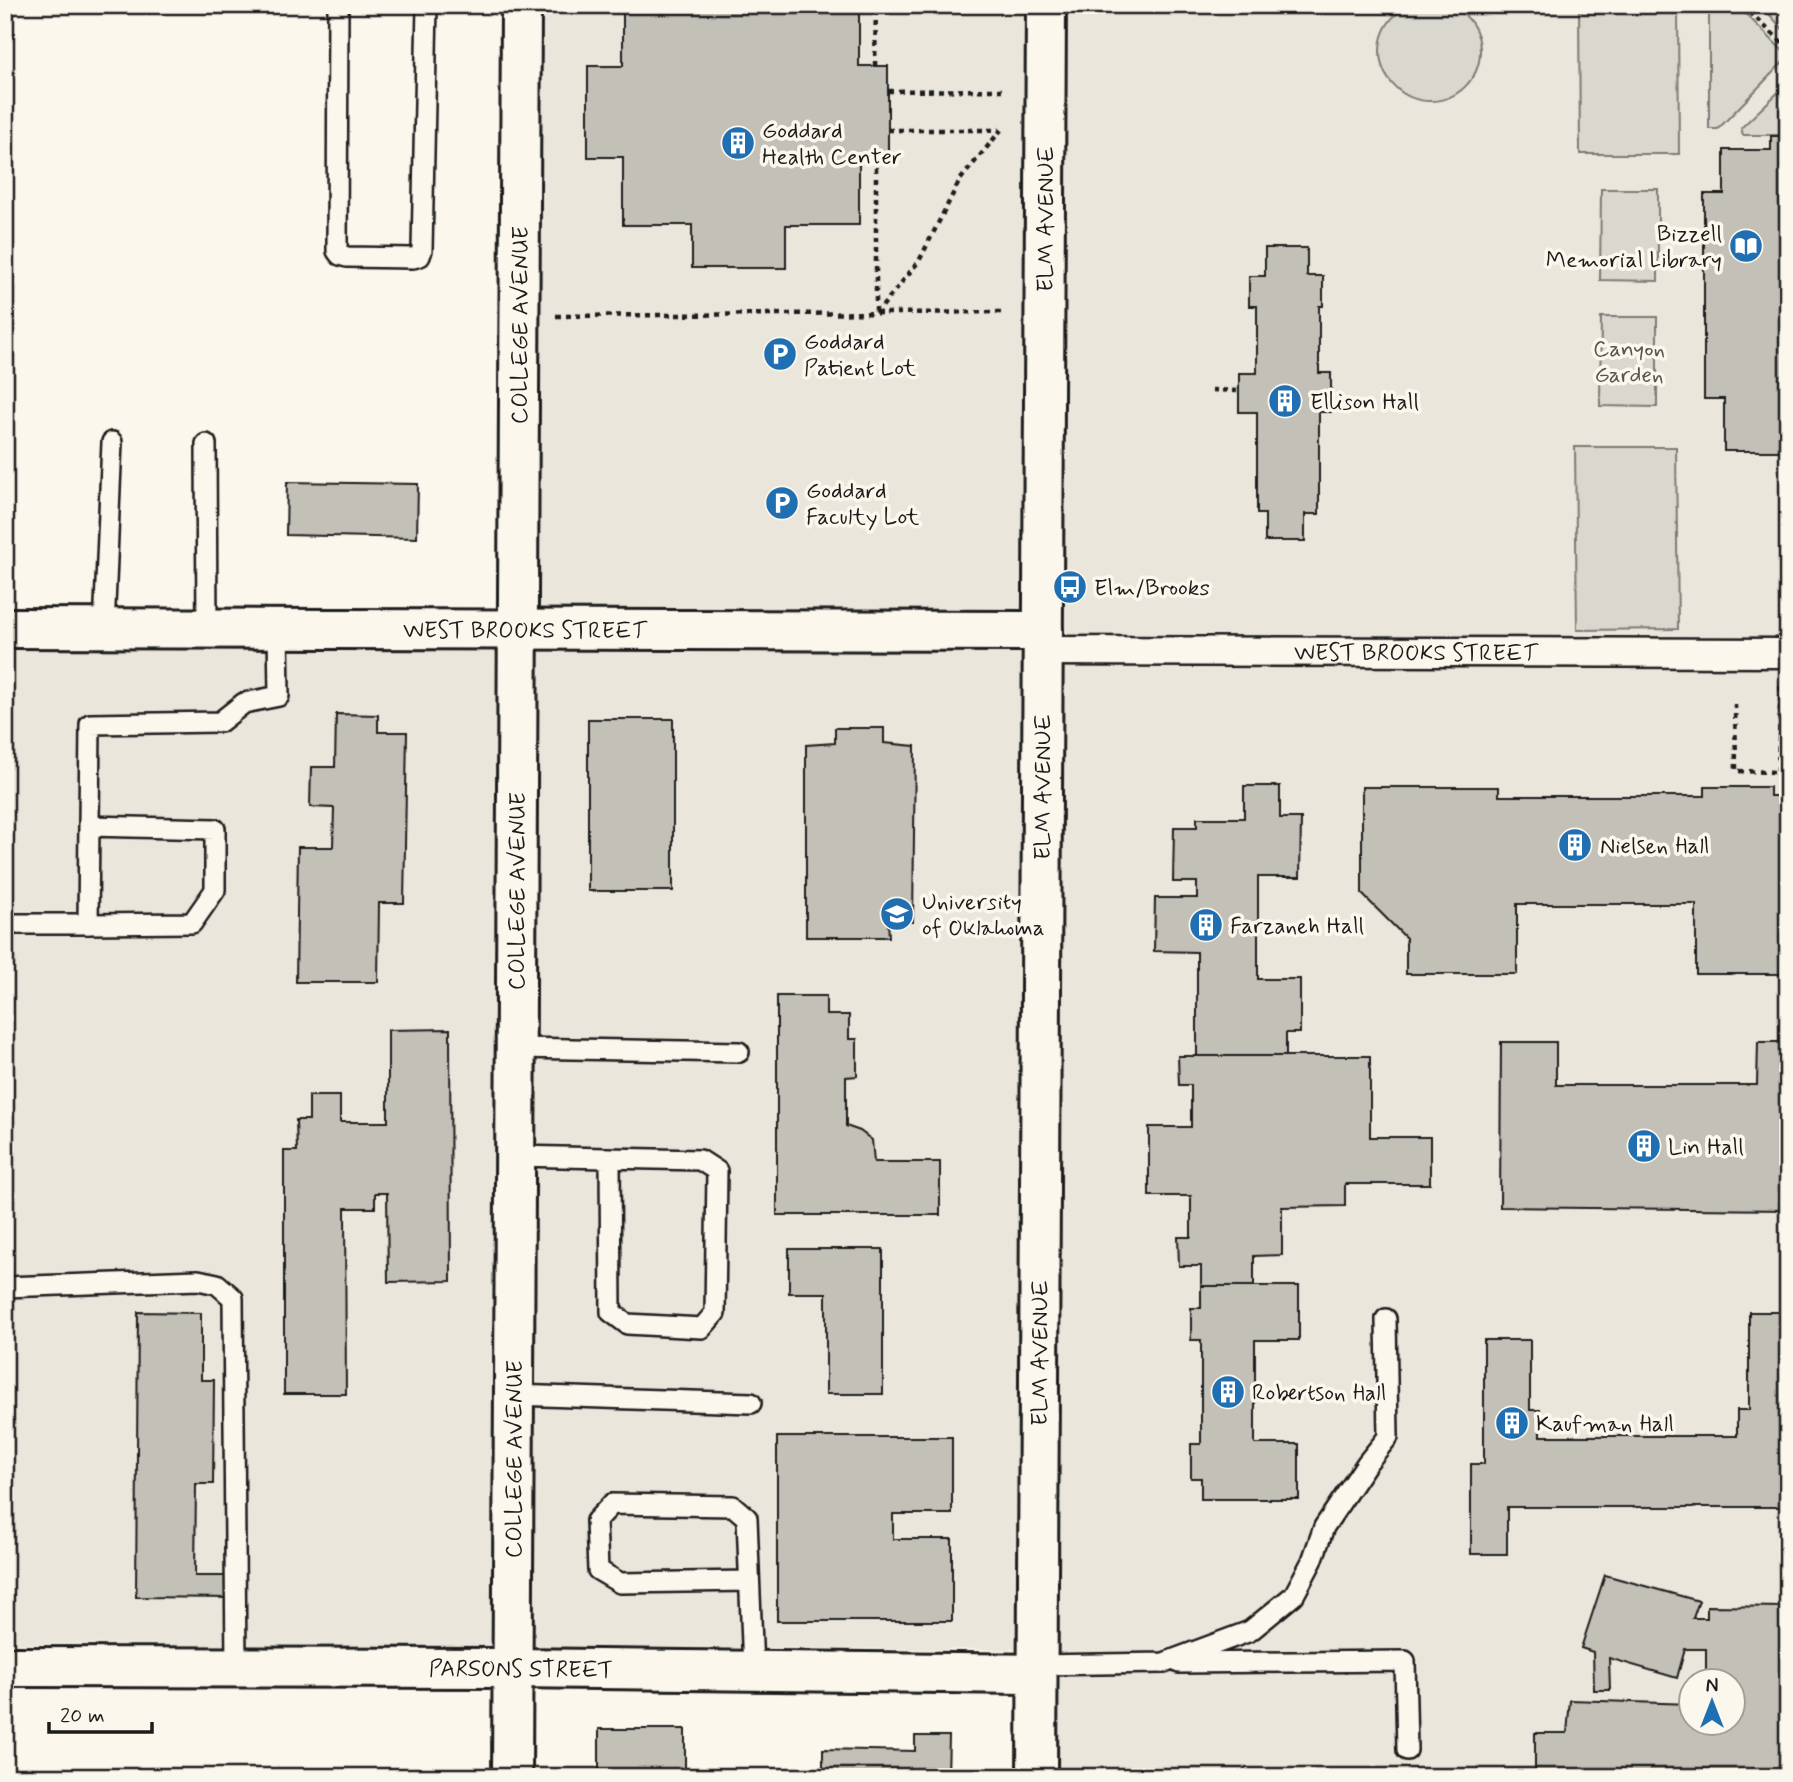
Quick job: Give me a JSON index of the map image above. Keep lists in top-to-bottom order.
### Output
{
  "streets": {
    "street": [
      "ELM AVENUE",
      "COLLEGE AVENUE",
      "WEST BROOKS STREET",
      "PARSONS STREET"
    ]
  },
  "crossings": [
    ["ELM AVENUE", "WEST BROOKS STREET"],
    ["ELM AVENUE", "PARSONS STREET"],
    ["COLLEGE AVENUE", "WEST BROOKS STREET"],
    ["COLLEGE AVENUE", "PARSONS STREET"]
  ],
  "parks": ["Canyon Garden"],
  "places": {
    "building": [
      "Goddard Health Center",
      "Ellison Hall",
      "Nielsen Hall",
      "Farzaneh Hall",
      "Lin Hall",
      "Robertson Hall",
      "Kaufman Hall"
    ],
    "library": ["Bizzell Memorial Library"],
    "parking": ["Goddard Patient Lot", "Goddard Faculty Lot"],
    "bus stop": ["Elm/Brooks"],
    "school or university": ["University of Oklahoma"]
  },
  "scale_bar": "20 m",
  "north": "top"
}
